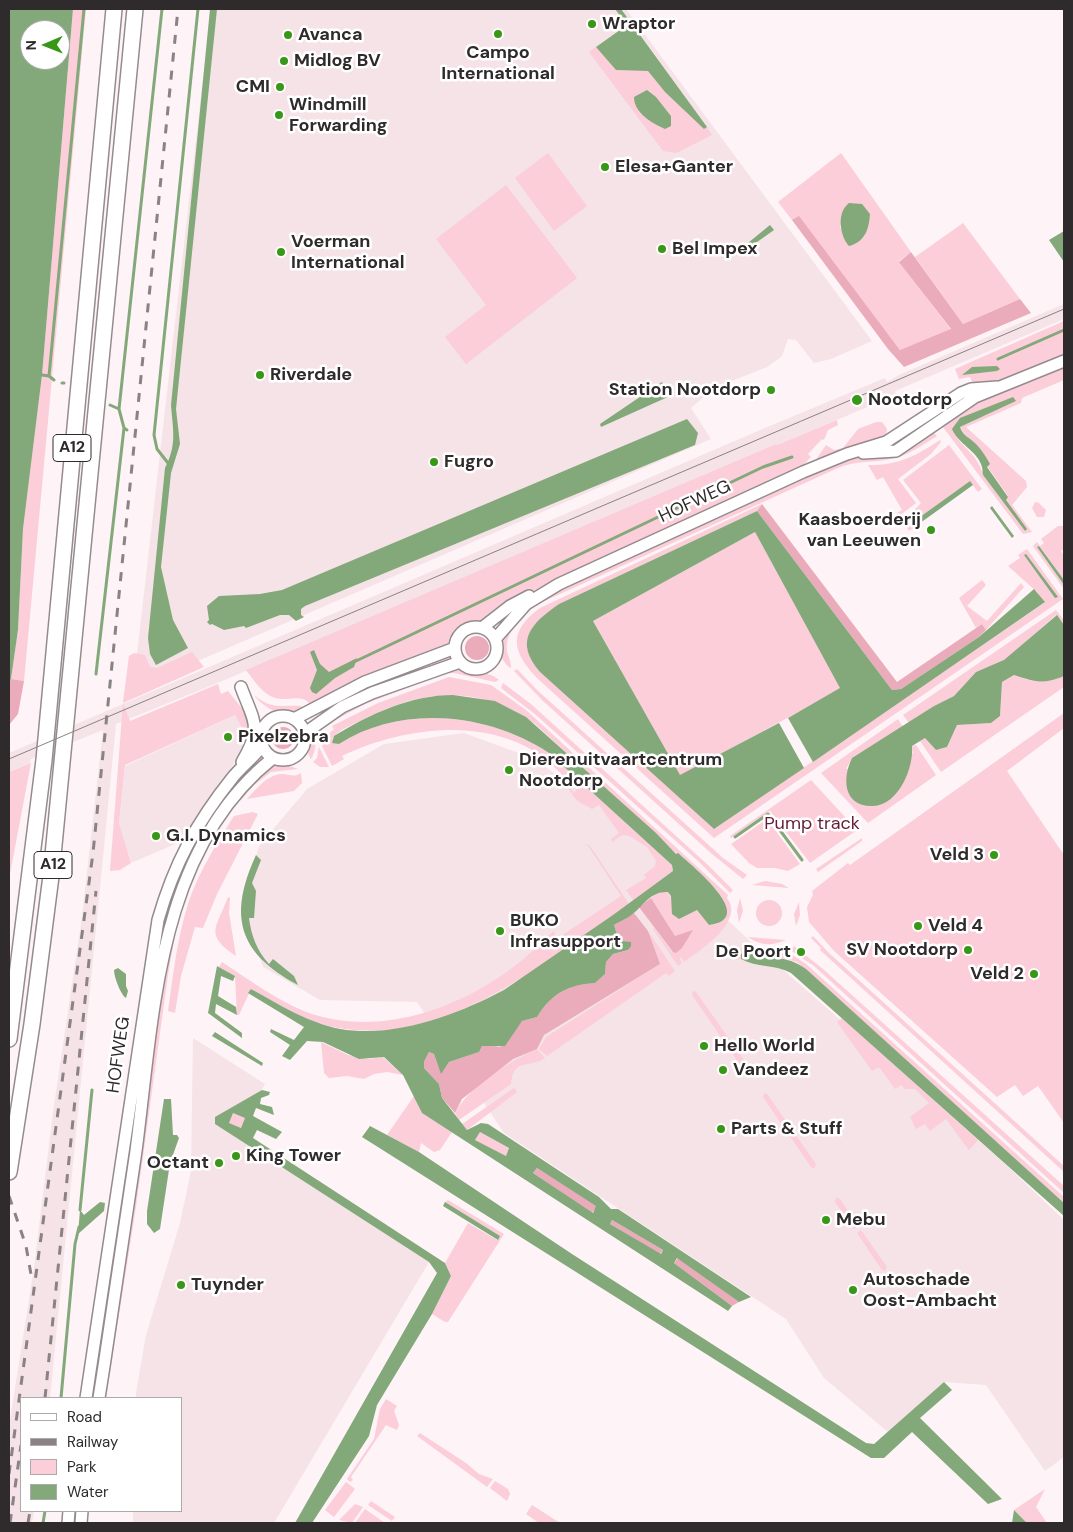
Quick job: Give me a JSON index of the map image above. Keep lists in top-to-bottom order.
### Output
{
  "streets": {
    "highway": ["A12"],
    "main road": ["HOFWEG"]
  },
  "parks": ["Pump track"],
  "places": [
    "Wraptor",
    "Campo International",
    "Avanca",
    "Midlog BV",
    "CMI",
    "Windmill Forwarding",
    "Elesa+Ganter",
    "Bel Impex",
    "Voerman International",
    "Riverdale",
    "Station Nootdorp",
    "Nootdorp",
    "Fugro",
    "Kaasboerderij van Leeuwen",
    "Pixelzebra",
    "Dierenuitvaartcentrum Nootdorp",
    "G.I. Dynamics",
    "Veld 3",
    "Veld 4",
    "BUKO Infrasupport",
    "SV Nootdorp",
    "De Poort",
    "Veld 2",
    "Hello World",
    "Vandeez",
    "Parts & Stuff",
    "King Tower",
    "Octant",
    "Mebu",
    "Tuynder",
    "Autoschade Oost-Ambacht"
  ],
  "legend": [
    "Road",
    "Railway",
    "Park",
    "Water"
  ],
  "north": "left"
}
